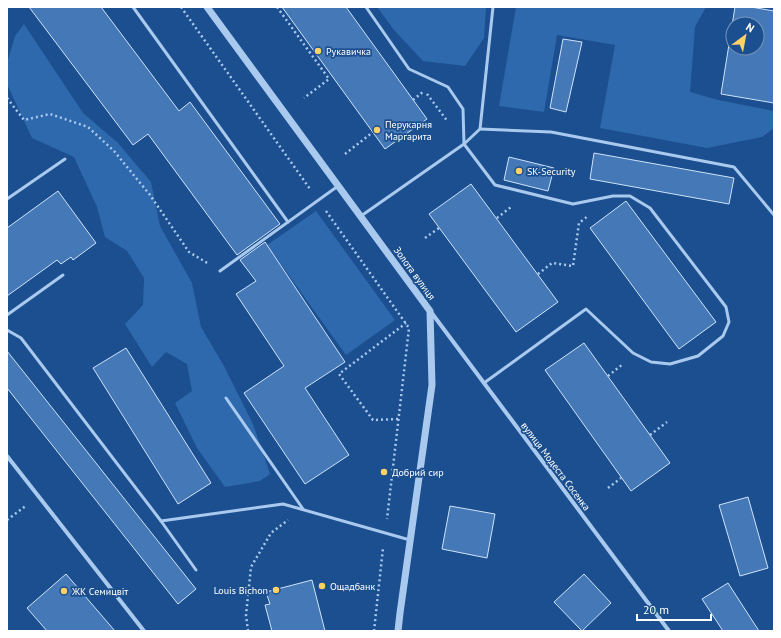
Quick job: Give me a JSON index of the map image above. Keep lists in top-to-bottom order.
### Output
{
  "streets": {
    "street": ["Золота вулиця", "вулиця Модеста Сосенка"]
  },
  "crossings": [
    ["Золота вулиця", "вулиця Модеста Сосенка"]
  ],
  "places": [
    "Рукавичка",
    "Перукарня Маргарита",
    "SK-Security",
    "Добрий сир",
    "Ощадбанк",
    "Louis Bichon",
    "ЖК Семицвіт"
  ],
  "scale_bar": "20 m",
  "north": "top right"
}
